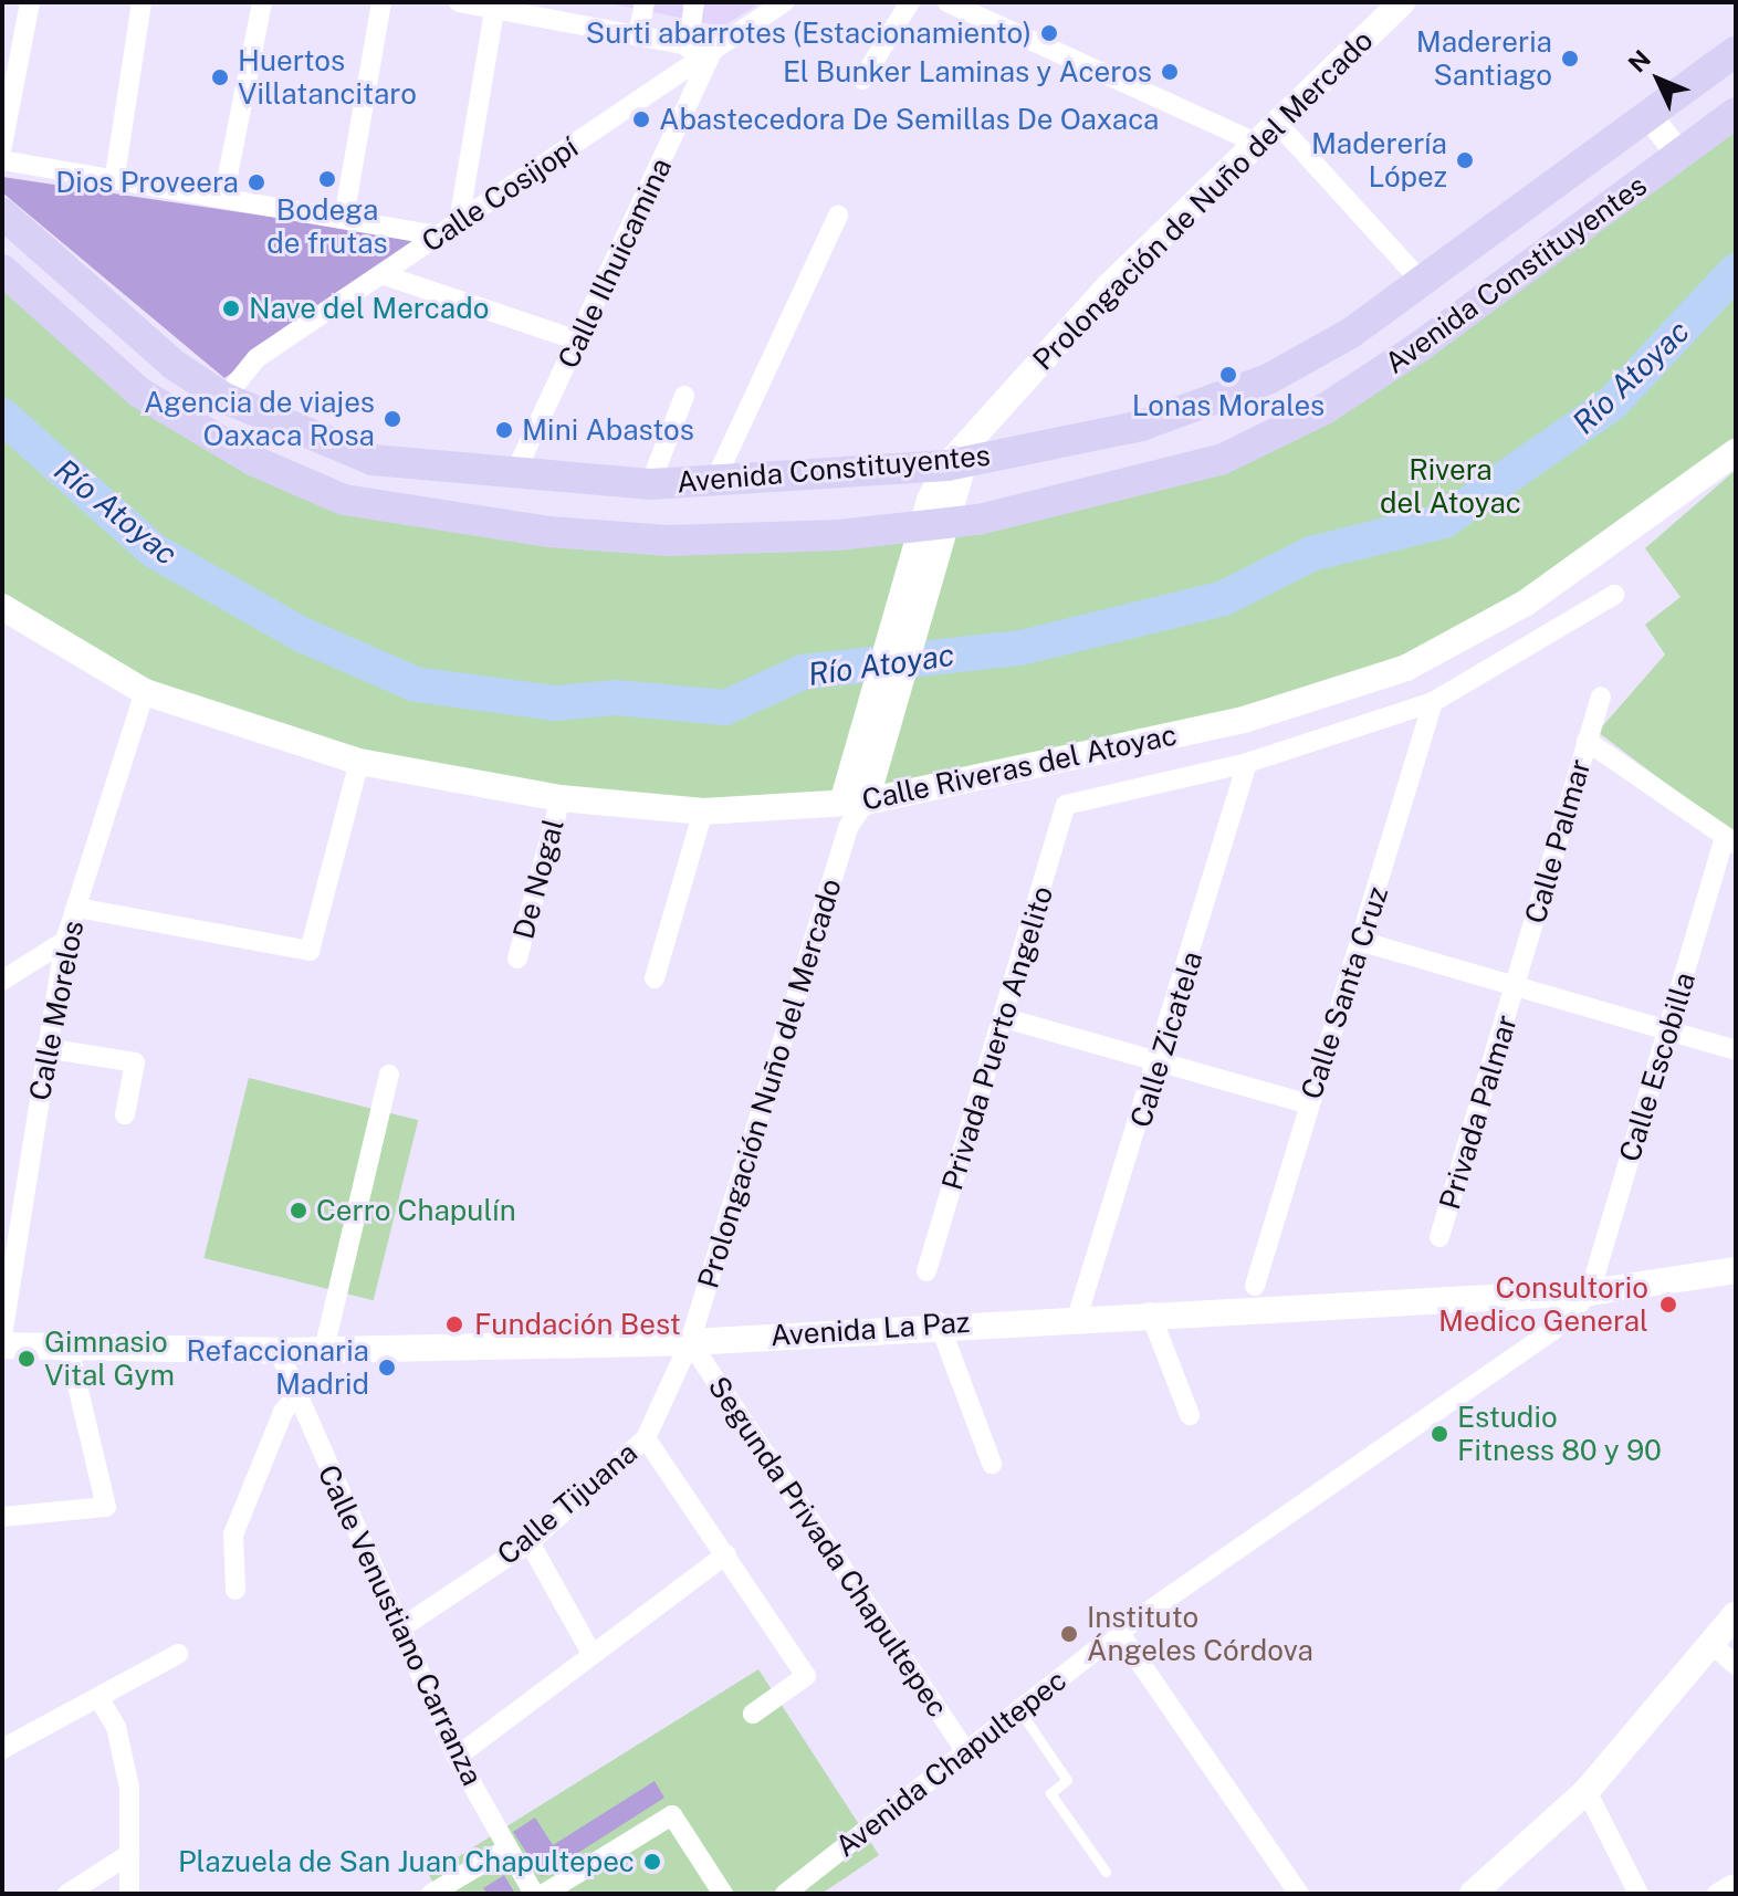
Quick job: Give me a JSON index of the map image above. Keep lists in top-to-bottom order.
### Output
{
  "streets": {
    "main road": ["Avenida Constituyentes"],
    "street": [
      "Calle Cosijopí",
      "Prolongación de Nuño del Mercado",
      "Calle Ilhuicamina",
      "Calle Riveras del Atoyac",
      "Calle Palmar",
      "De Nogal",
      "Calle Santa Cruz",
      "Calle Morelos",
      "Privada Puerto Angelito",
      "Calle Zicatela",
      "Calle Escobilla",
      "Prolongación Nuño del Mercado",
      "Privada Palmar",
      "Avenida La Paz",
      "Calle Tijuana",
      "Segunda Privada Chapultepec",
      "Calle Venustiano Carranza",
      "Avenida Chapultepec"
    ]
  },
  "crossings": [
    ["Calle Cosijopí", "Calle Ilhuicamina"],
    ["Calle Cosijopí", "Avenida Constituyentes"],
    ["Prolongación de Nuño del Mercado", "Avenida Constituyentes"],
    ["Calle Ilhuicamina", "Avenida Constituyentes"],
    ["Calle Riveras del Atoyac", "De Nogal"],
    ["Calle Riveras del Atoyac", "Calle Morelos"],
    ["Calle Riveras del Atoyac", "Prolongación Nuño del Mercado"],
    ["Calle Palmar", "Privada Palmar"],
    ["Privada Puerto Angelito", "Calle Zicatela"],
    ["Calle Zicatela", "Avenida La Paz"],
    ["Calle Escobilla", "Avenida La Paz"],
    ["Calle Escobilla", "Avenida Chapultepec"],
    ["Prolongación Nuño del Mercado", "Avenida La Paz"],
    ["Prolongación Nuño del Mercado", "Calle Tijuana"],
    ["Prolongación Nuño del Mercado", "Segunda Privada Chapultepec"],
    ["Avenida La Paz", "Calle Tijuana"],
    ["Avenida La Paz", "Segunda Privada Chapultepec"],
    ["Avenida La Paz", "Calle Venustiano Carranza"],
    ["Avenida La Paz", "Avenida Chapultepec"],
    ["Calle Tijuana", "Segunda Privada Chapultepec"],
    ["Calle Tijuana", "Calle Venustiano Carranza"],
    ["Segunda Privada Chapultepec", "Avenida Chapultepec"]
  ],
  "water": ["Río Atoyac"],
  "parks": ["Rivera del Atoyac"],
  "places": [
    "Surti abarrotes (Estacionamiento)",
    "Madereria Santiago",
    "El Bunker Laminas y Aceros",
    "Huertos Villatancitaro",
    "Abastecedora De Semillas De Oaxaca",
    "Maderería López",
    "Bodega de frutas",
    "Dios Proveera",
    "Nave del Mercado",
    "Lonas Morales",
    "Agencia de viajes Oaxaca Rosa",
    "Mini Abastos",
    "Cerro Chapulín",
    "Consultorio Medico General",
    "Fundación Best",
    "Gimnasio Vital Gym",
    "Refaccionaria Madrid",
    "Estudio Fitness 80 y 90",
    "Instituto Ángeles Córdova",
    "Plazuela de San Juan Chapultepec"
  ],
  "north": "top left"
}
